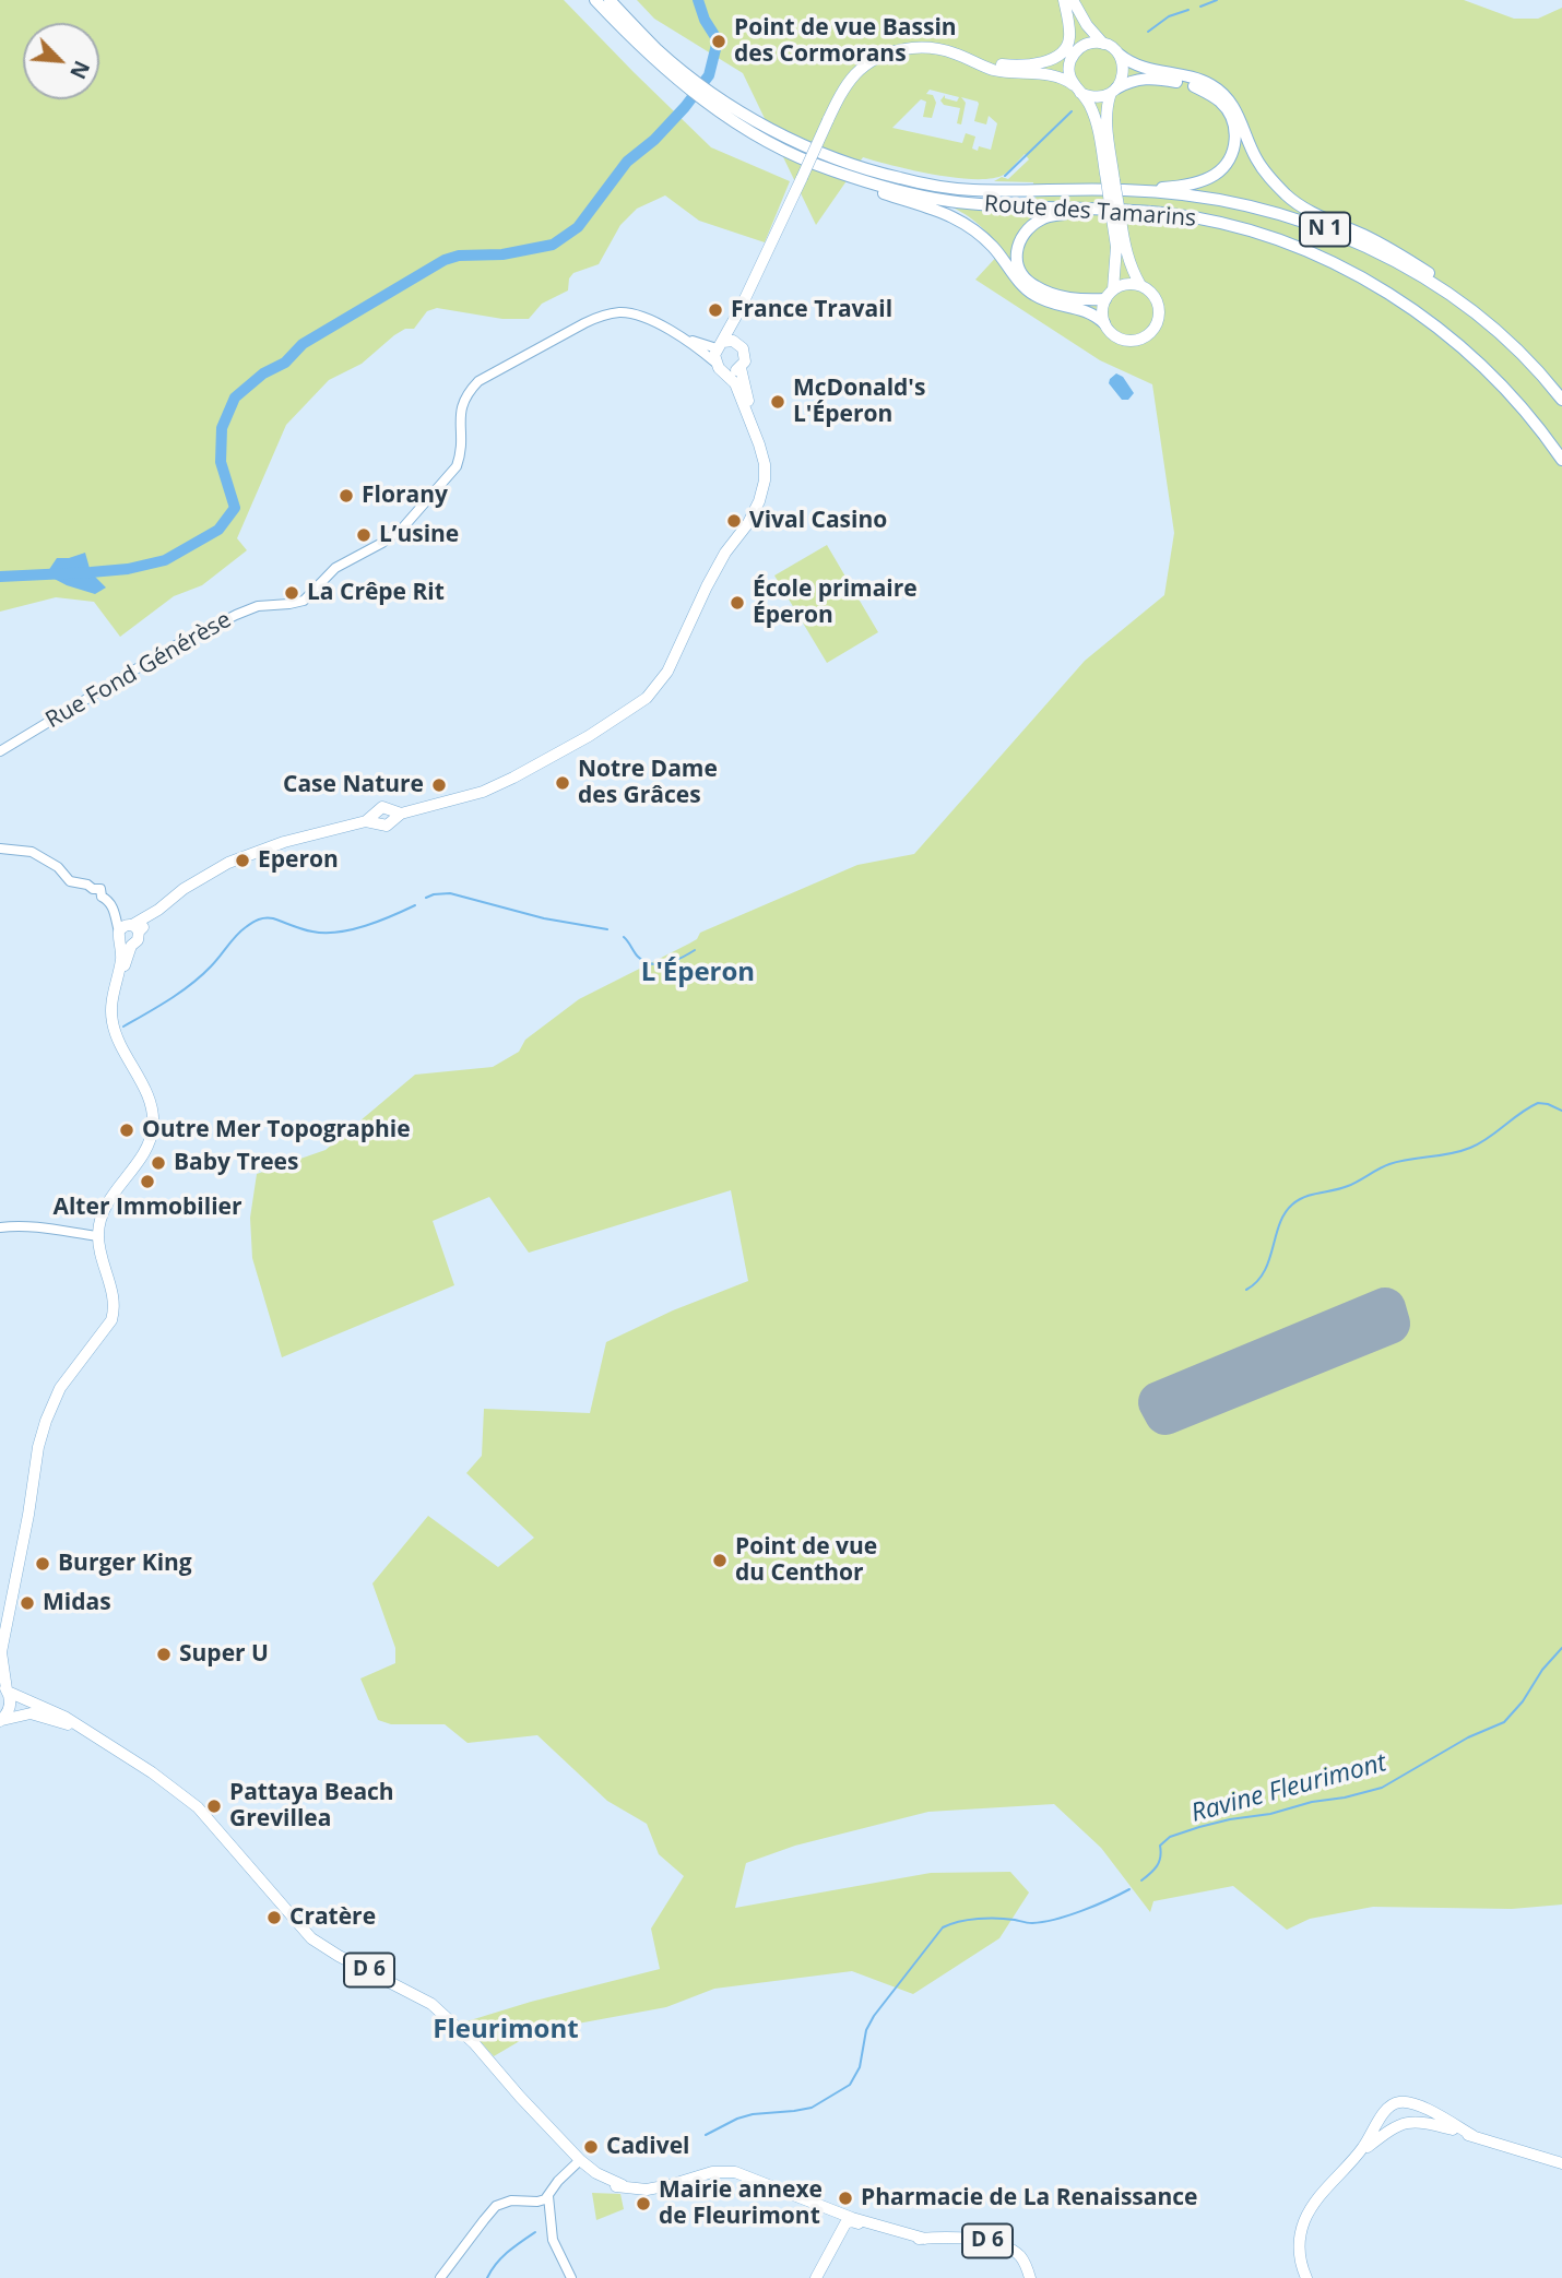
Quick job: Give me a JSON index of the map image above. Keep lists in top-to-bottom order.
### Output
{
  "streets": {
    "highway": ["Route des Tamarins", "N 1"],
    "main road": ["D 6"],
    "street": ["Rue Fond Générèse"]
  },
  "districts": ["L'Éperon", "Fleurimont"],
  "water": ["Ravine Fleurimont"],
  "places": [
    "Point de vue Bassin des Cormorans",
    "France Travail",
    "McDonald's L'Éperon",
    "Florany",
    "Vival Casino",
    "L’usine",
    "La Crêpe Rit",
    "École primaire Éperon",
    "Notre Dame des Grâces",
    "Case Nature",
    "Eperon",
    "Outre Mer Topographie",
    "Baby Trees",
    "Alter Immobilier",
    "Point de vue du Centhor",
    "Burger King",
    "Midas",
    "Super U",
    "Pattaya Beach Grevillea",
    "Cratère",
    "Cadivel",
    "Pharmacie de La Renaissance",
    "Mairie annexe de Fleurimont"
  ],
  "north": "bottom right"
}
